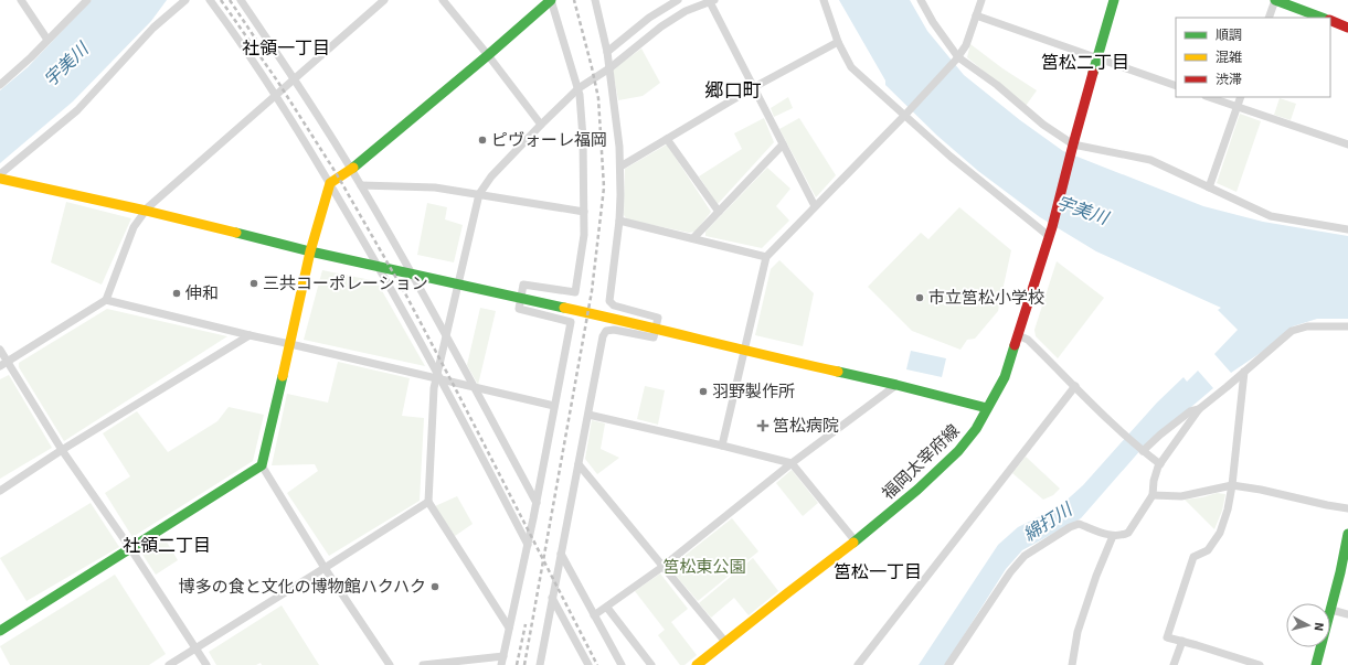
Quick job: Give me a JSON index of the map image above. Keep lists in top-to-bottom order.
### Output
{
  "streets": {
    "street": ["福岡太宰府線"]
  },
  "districts": [
    "社領一丁目",
    "筥松二丁目",
    "郷口町",
    "社領二丁目",
    "筥松一丁目"
  ],
  "water": ["宇美川", "綿打川"],
  "parks": ["筥松東公園"],
  "places": {
    "other": [
      "ピヴォーレ福岡",
      "三共コーポレーション",
      "伸和",
      "市立筥松小学校",
      "羽野製作所",
      "博多の食と文化の博物館ハクハク"
    ],
    "health": ["筥松病院"]
  },
  "legend": ["順調", "混雑", "渋滞"],
  "north": "right"
}
